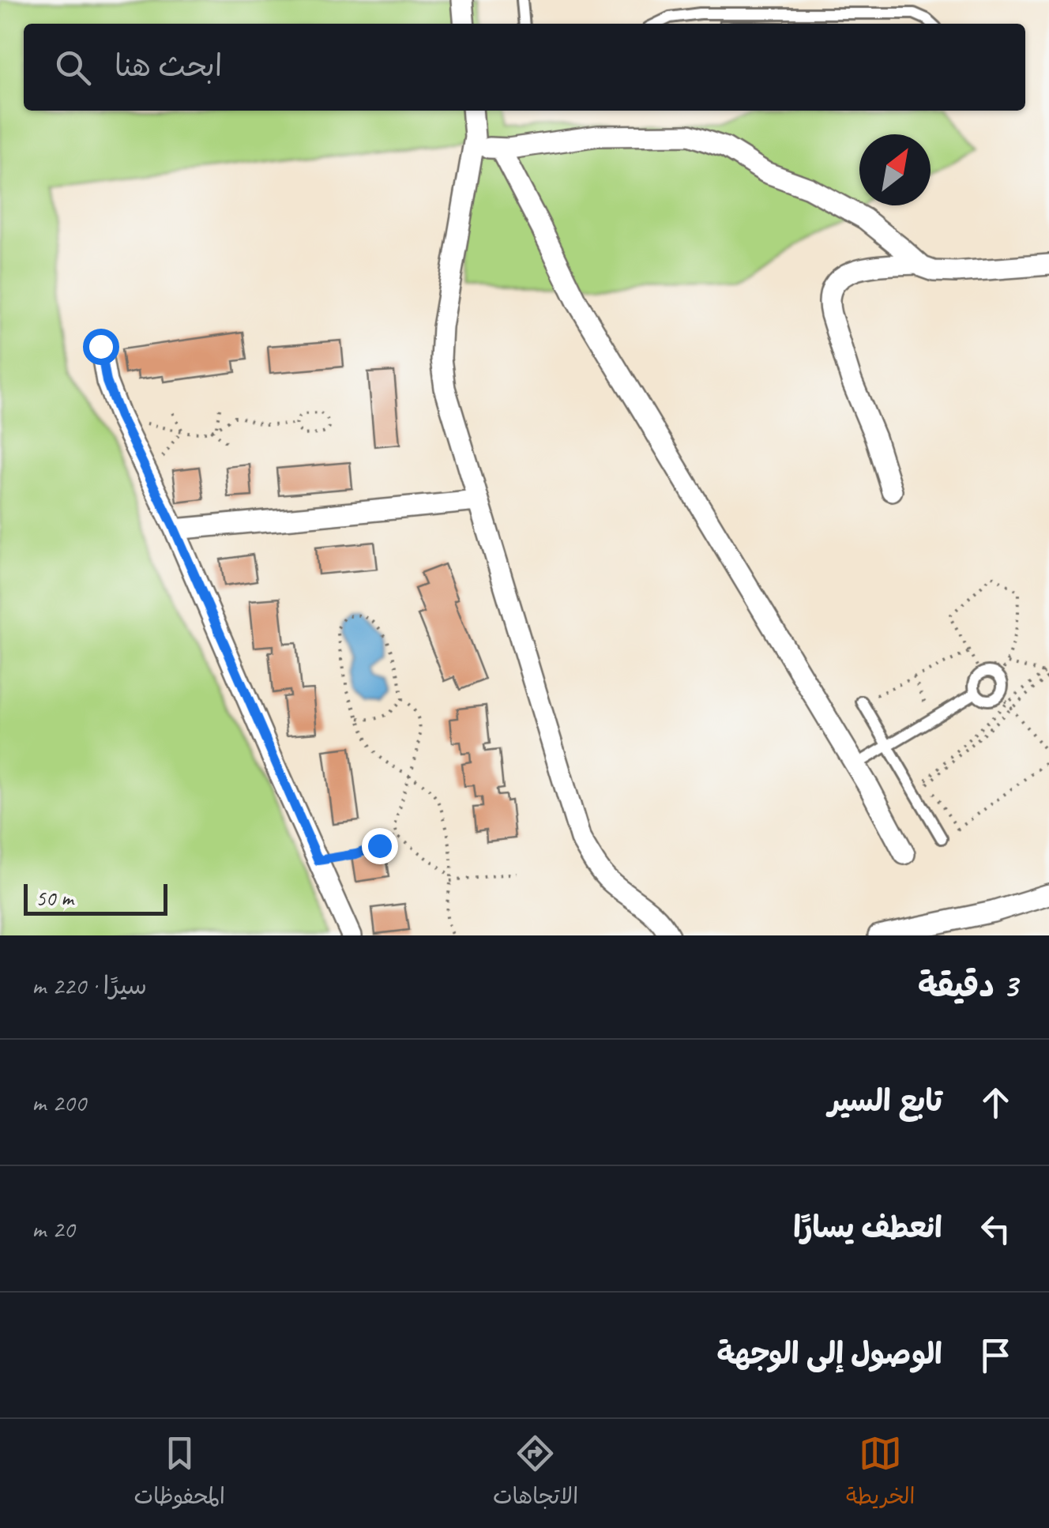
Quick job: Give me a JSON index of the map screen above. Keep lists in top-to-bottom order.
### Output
{
  "scale_bar": "50 m",
  "north": "top right",
  "page": {
    "search": "ابحث هنا",
    "scale": "50 m",
    "heading": ["3 دقيقة", "سيرًا · 220 m"],
    "list": [
      ["تابع السير", "200 m"],
      ["انعطف يسارًا", "20 m"],
      "الوصول إلى الوجهة"
    ],
    "nav": ["الخريطة", "الاتجاهات", "المحفوظات"]
  }
}
